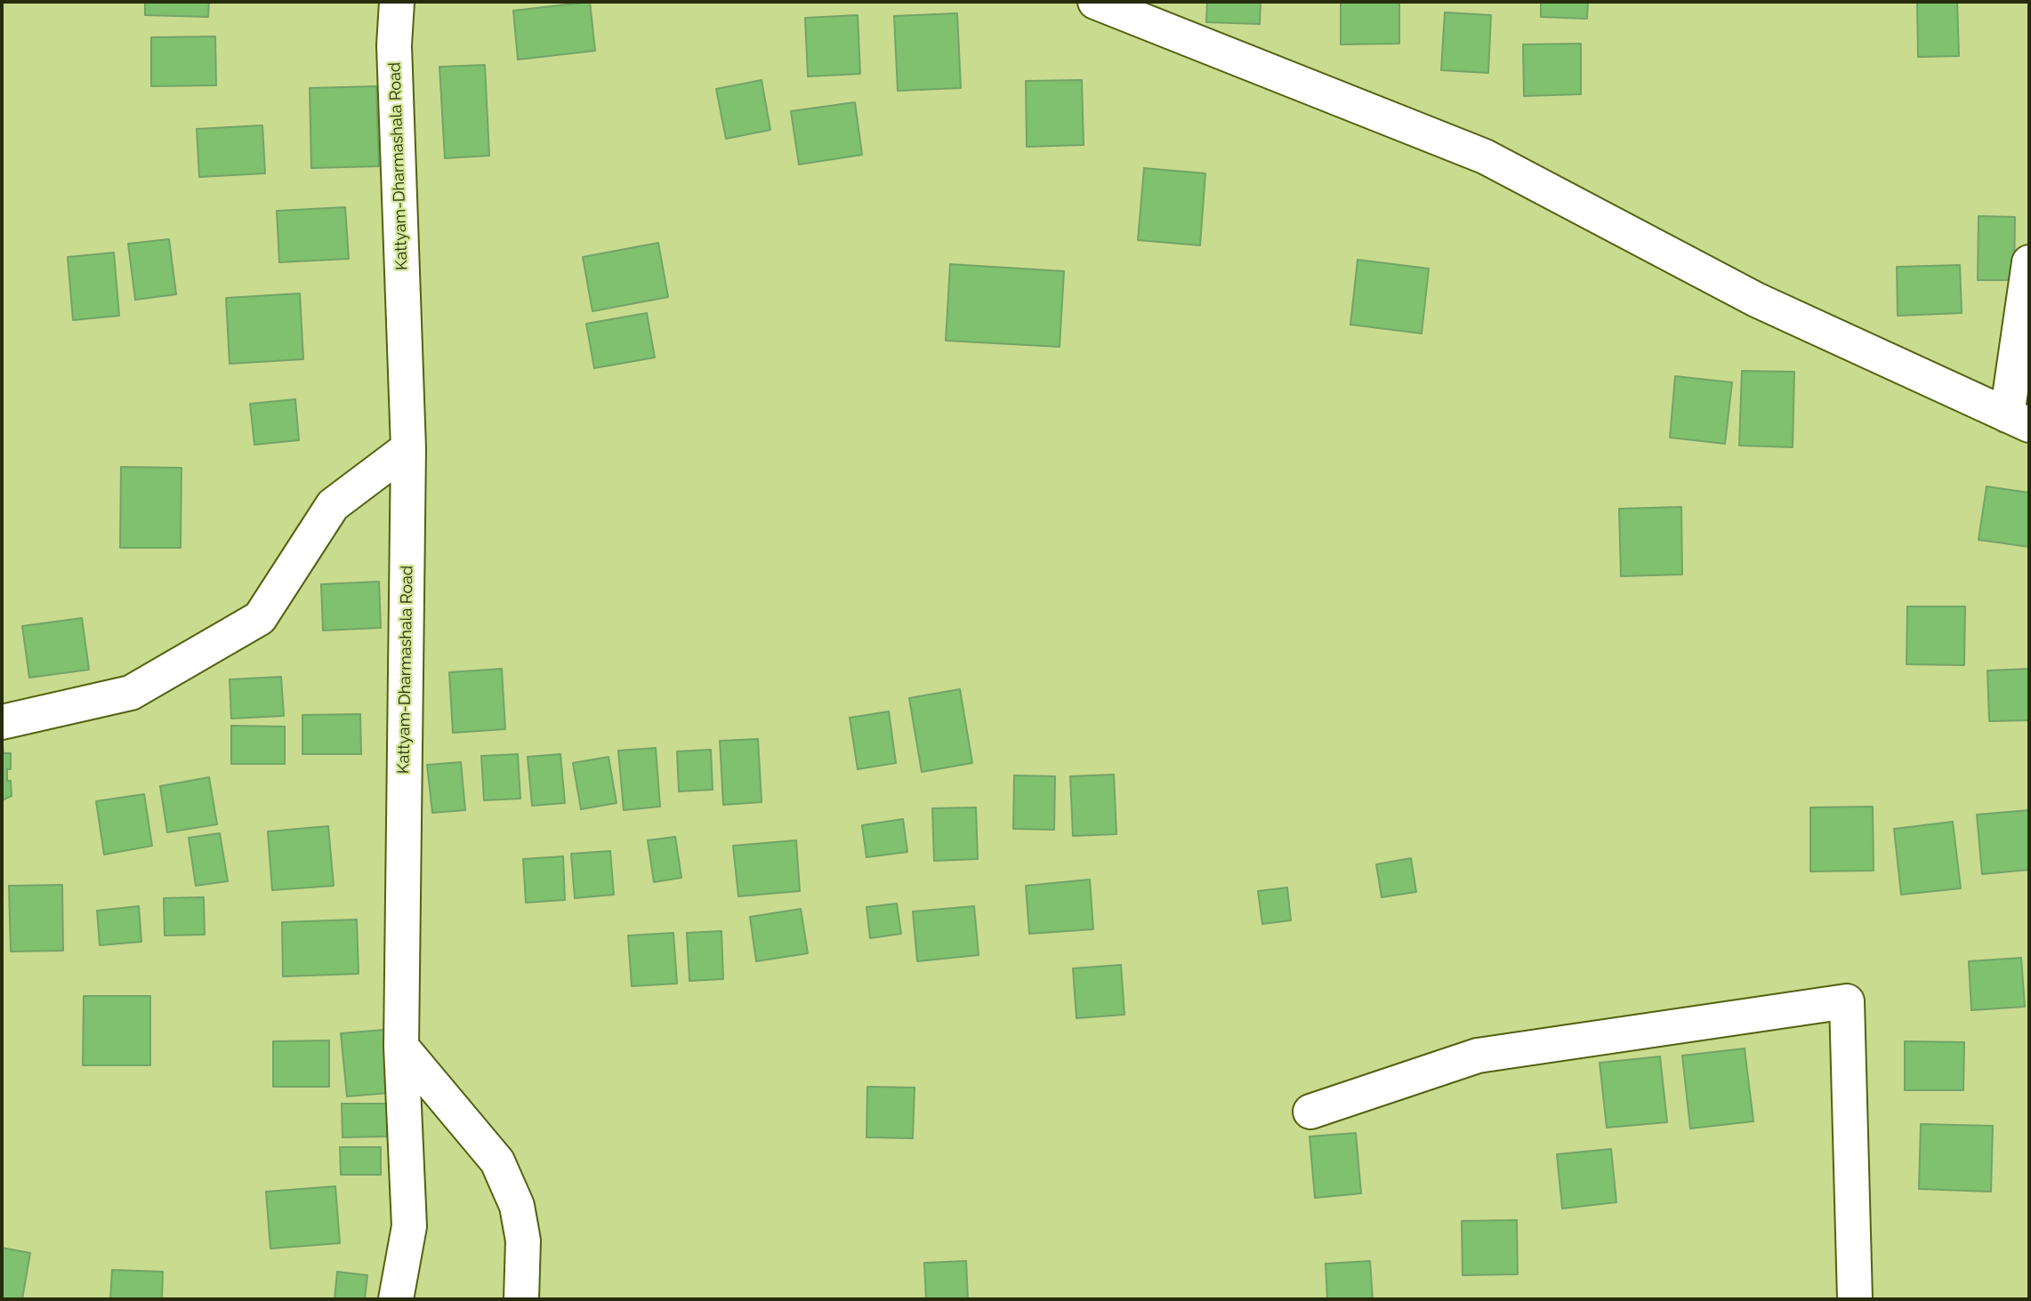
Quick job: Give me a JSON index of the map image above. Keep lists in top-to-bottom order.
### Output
{
  "streets": {
    "street": ["Kattyam-Dharmashala Road"]
  }
}
